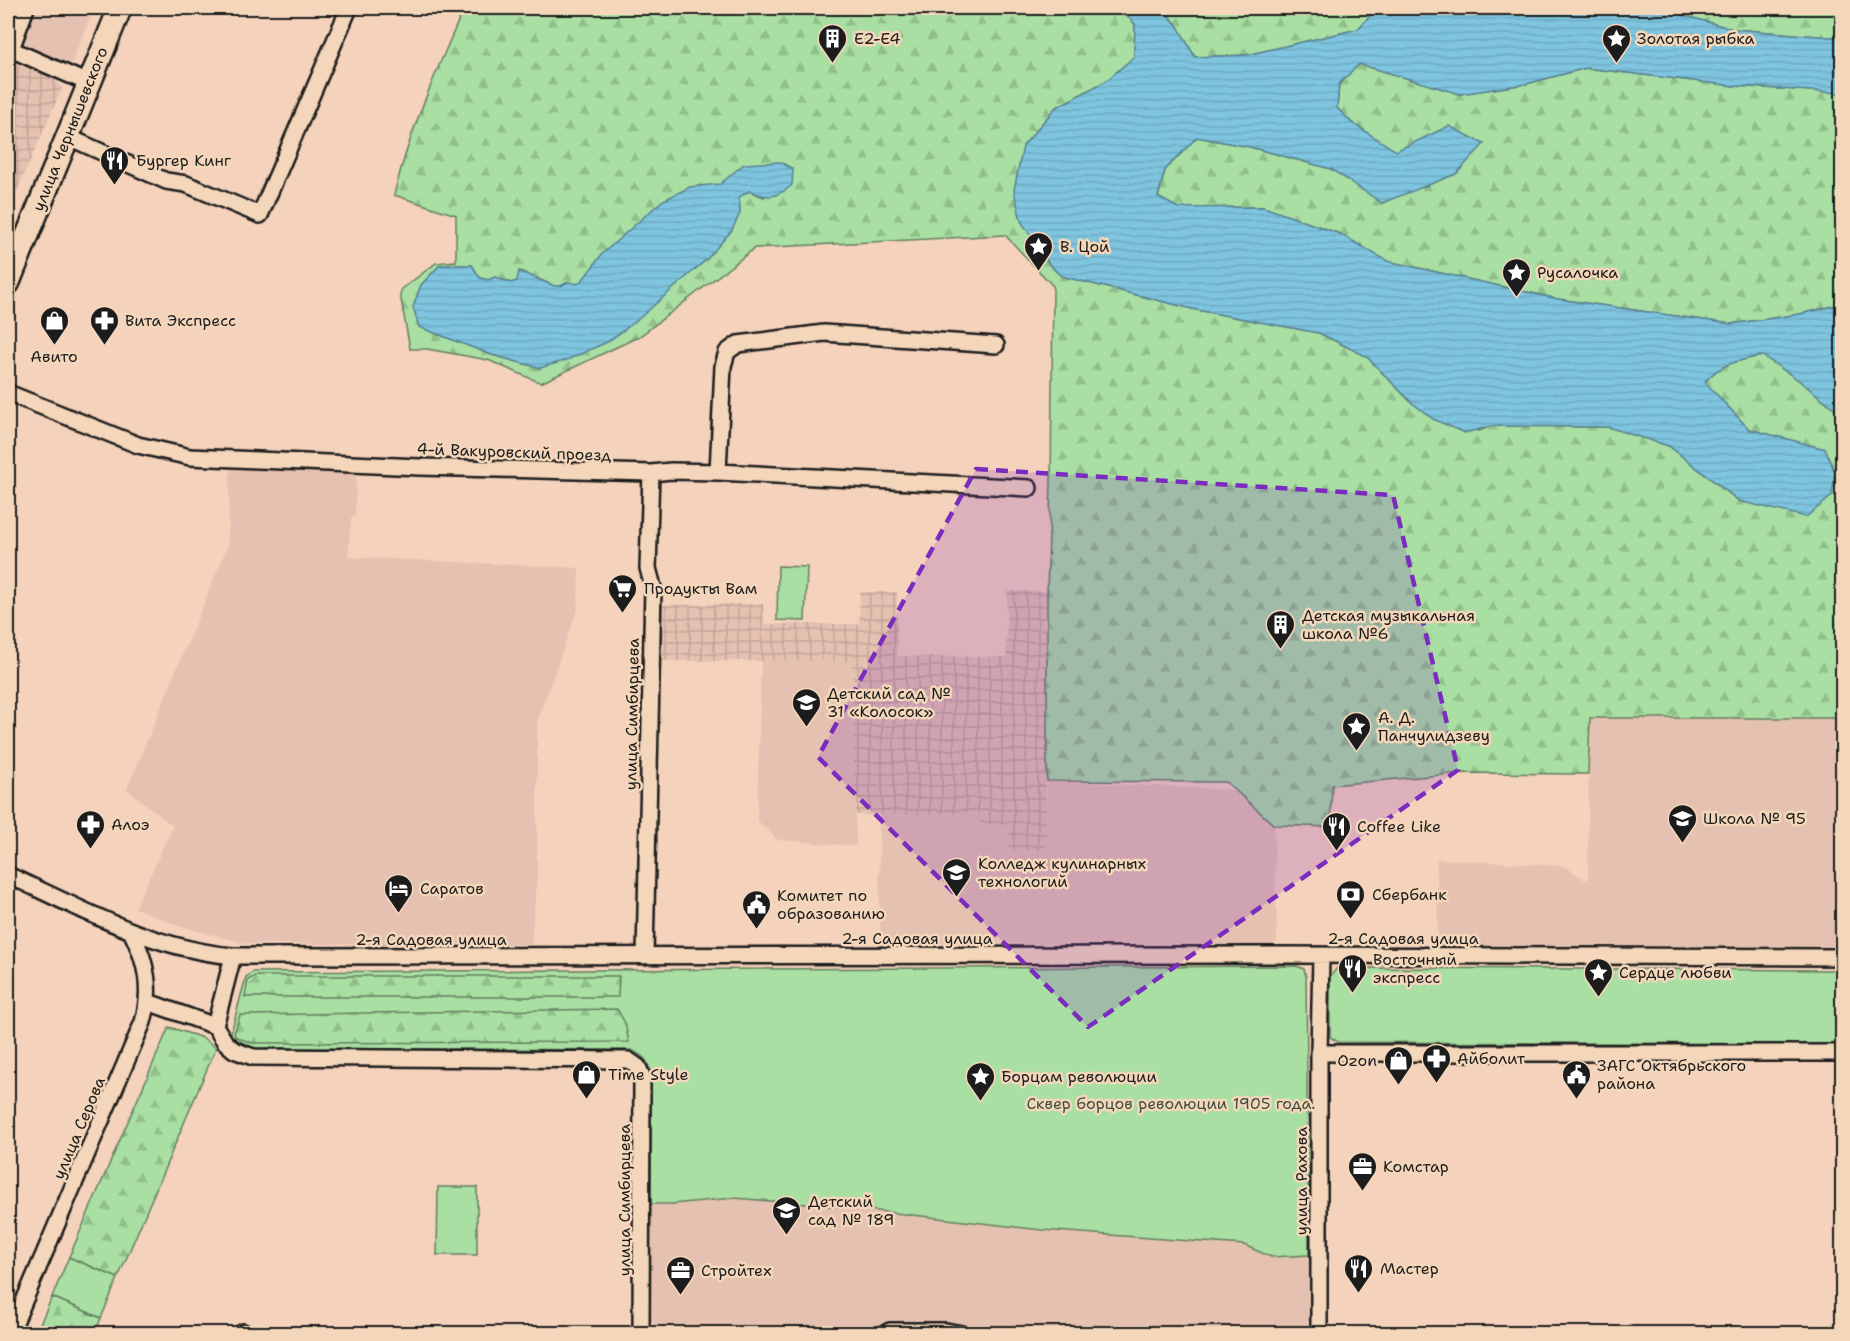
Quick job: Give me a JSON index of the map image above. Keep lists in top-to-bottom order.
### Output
{
  "streets": {
    "main road": ["улица Чернышевского"],
    "street": [
      "4-й Вакуровский проезд",
      "улица Симбирцева",
      "2-я Садовая улица",
      "улица Серова",
      "улица Рахова"
    ]
  },
  "crossings": [
    ["4-й Вакуровский проезд", "улица Симбирцева"],
    ["улица Симбирцева", "2-я Садовая улица"],
    ["2-я Садовая улица", "улица Серова"],
    ["2-я Садовая улица", "улица Рахова"]
  ],
  "parks": ["Сквер борцов революции 1905 года."],
  "places": {
    "building": ["E2-E4", "Детская музыкальная школа №6"],
    "place": [
      "Золотая рыбка",
      "В. Цой",
      "Русалочка",
      "А. Д. Панчулидзеву",
      "Сердце любви",
      "Борцам революции"
    ],
    "restaurant": [
      "Бургер Кинг",
      "Coffee Like",
      "Восточный экспресс",
      "Мастер"
    ],
    "shop": ["Авито", "Ozon", "Time Style"],
    "pharmacy": ["Вита Экспресс", "Алоэ", "Айболит"],
    "supermarket": ["Продукты Вам"],
    "school or university": [
      "Детский сад № 31 «Колосок»",
      "Школа № 95",
      "Колледж кулинарных технологий",
      "Детский сад № 189"
    ],
    "hotel": ["Саратов"],
    "bank": ["Сбербанк"],
    "public building": ["Комитет по образованию", "ЗАГС Октябрьского района"],
    "office": ["Комстар", "Стройтех"]
  }
}
